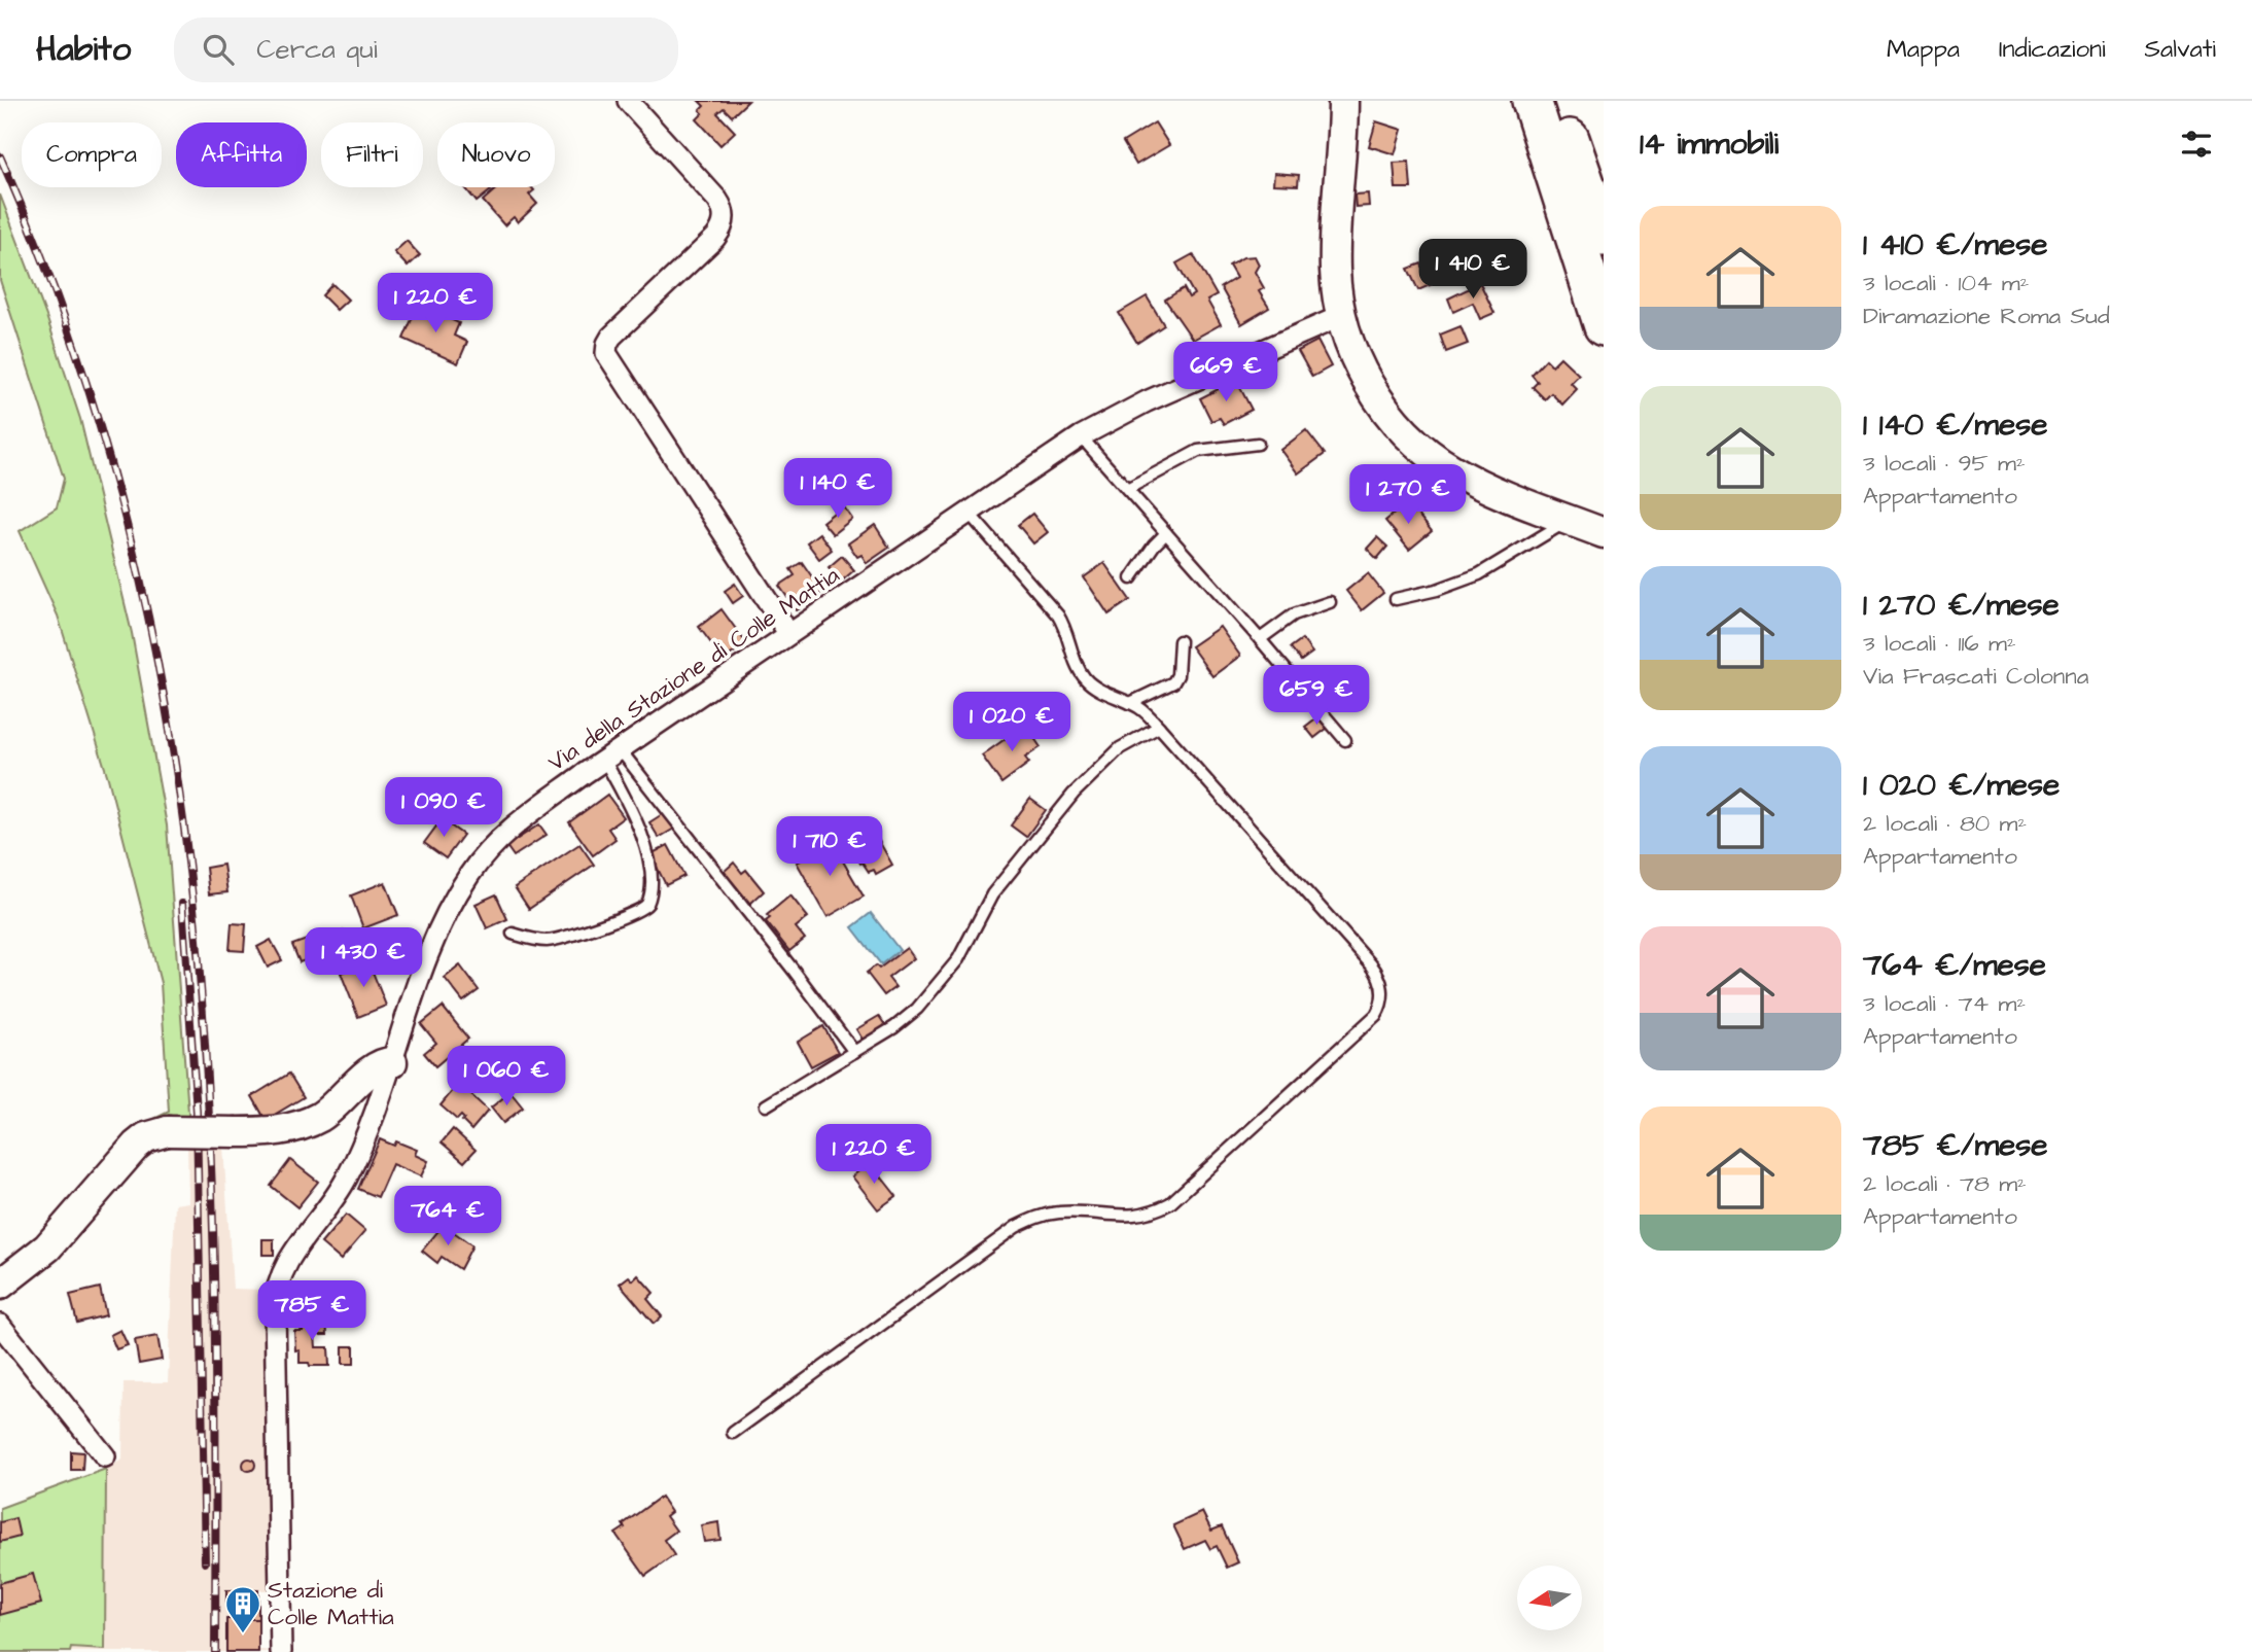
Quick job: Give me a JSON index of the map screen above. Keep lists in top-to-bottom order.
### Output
{
  "streets": {
    "street": ["Via della Stazione di Colle Mattia"]
  },
  "places": {
    "building": ["Stazione di Colle Mattia"]
  },
  "north": "left",
  "page": {
    "header": "Habito",
    "search": "Cerca qui",
    "nav": ["Mappa", "Indicazioni", "Salvati"],
    "heading": "14 immobili",
    "chip": [
      "Compra",
      "Affitta",
      "Filtri",
      "Nuovo"
    ],
    "list": [
      {
        "name": "1 410 €/mese",
        "note": "3 locali · 104 m² · Diramazione Roma Sud"
      },
      {
        "name": "1 140 €/mese",
        "note": "3 locali · 95 m² · Appartamento"
      },
      {
        "name": "1 270 €/mese",
        "note": "3 locali · 116 m² · Via Frascati Colonna"
      },
      {
        "name": "1 020 €/mese",
        "note": "2 locali · 80 m² · Appartamento"
      },
      {
        "name": "764 €/mese",
        "note": "3 locali · 74 m² · Appartamento"
      },
      {
        "name": "785 €/mese",
        "note": "2 locali · 78 m² · Appartamento"
      }
    ],
    "price": [
      "1 410 €",
      "1 220 €",
      "669 €",
      "1 140 €",
      "1 270 €",
      "659 €",
      "1 020 €",
      "1 090 €",
      "1 710 €",
      "1 430 €",
      "1 060 €",
      "1 220 €",
      "764 €",
      "785 €"
    ]
  }
}
